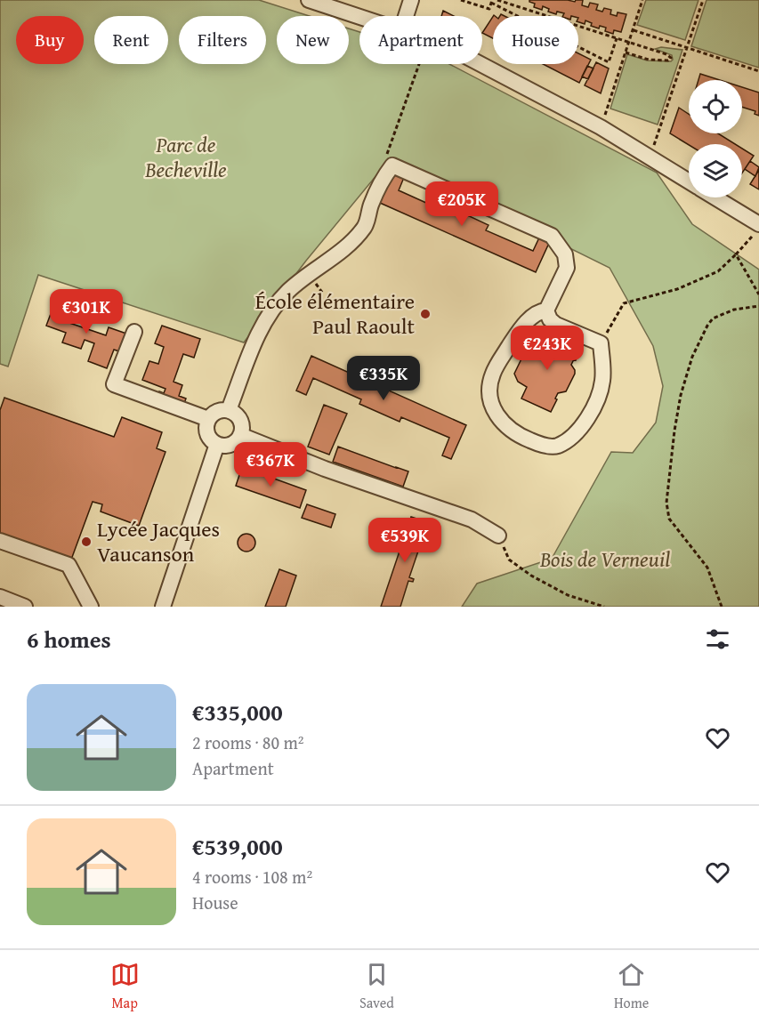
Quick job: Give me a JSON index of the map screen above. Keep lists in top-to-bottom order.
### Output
{
  "parks": ["Parc de Becheville", "Bois de Verneuil"],
  "places": ["École élémentaire Paul Raoult", "Lycée Jacques Vaucanson"],
  "page": {
    "chip": [
      "Buy",
      "Rent",
      "Filters",
      "New",
      "Apartment",
      "House"
    ],
    "price": [
      "€205K",
      "€301K",
      "€243K",
      "€335K",
      "€367K",
      "€539K"
    ],
    "heading": "6 homes",
    "list": [
      {
        "name": "€335,000",
        "note": "2 rooms · 80 m² · Apartment"
      },
      {
        "name": "€539,000",
        "note": "4 rooms · 108 m² · House"
      }
    ],
    "tabs": ["Map", "Saved", "Home"]
  }
}
